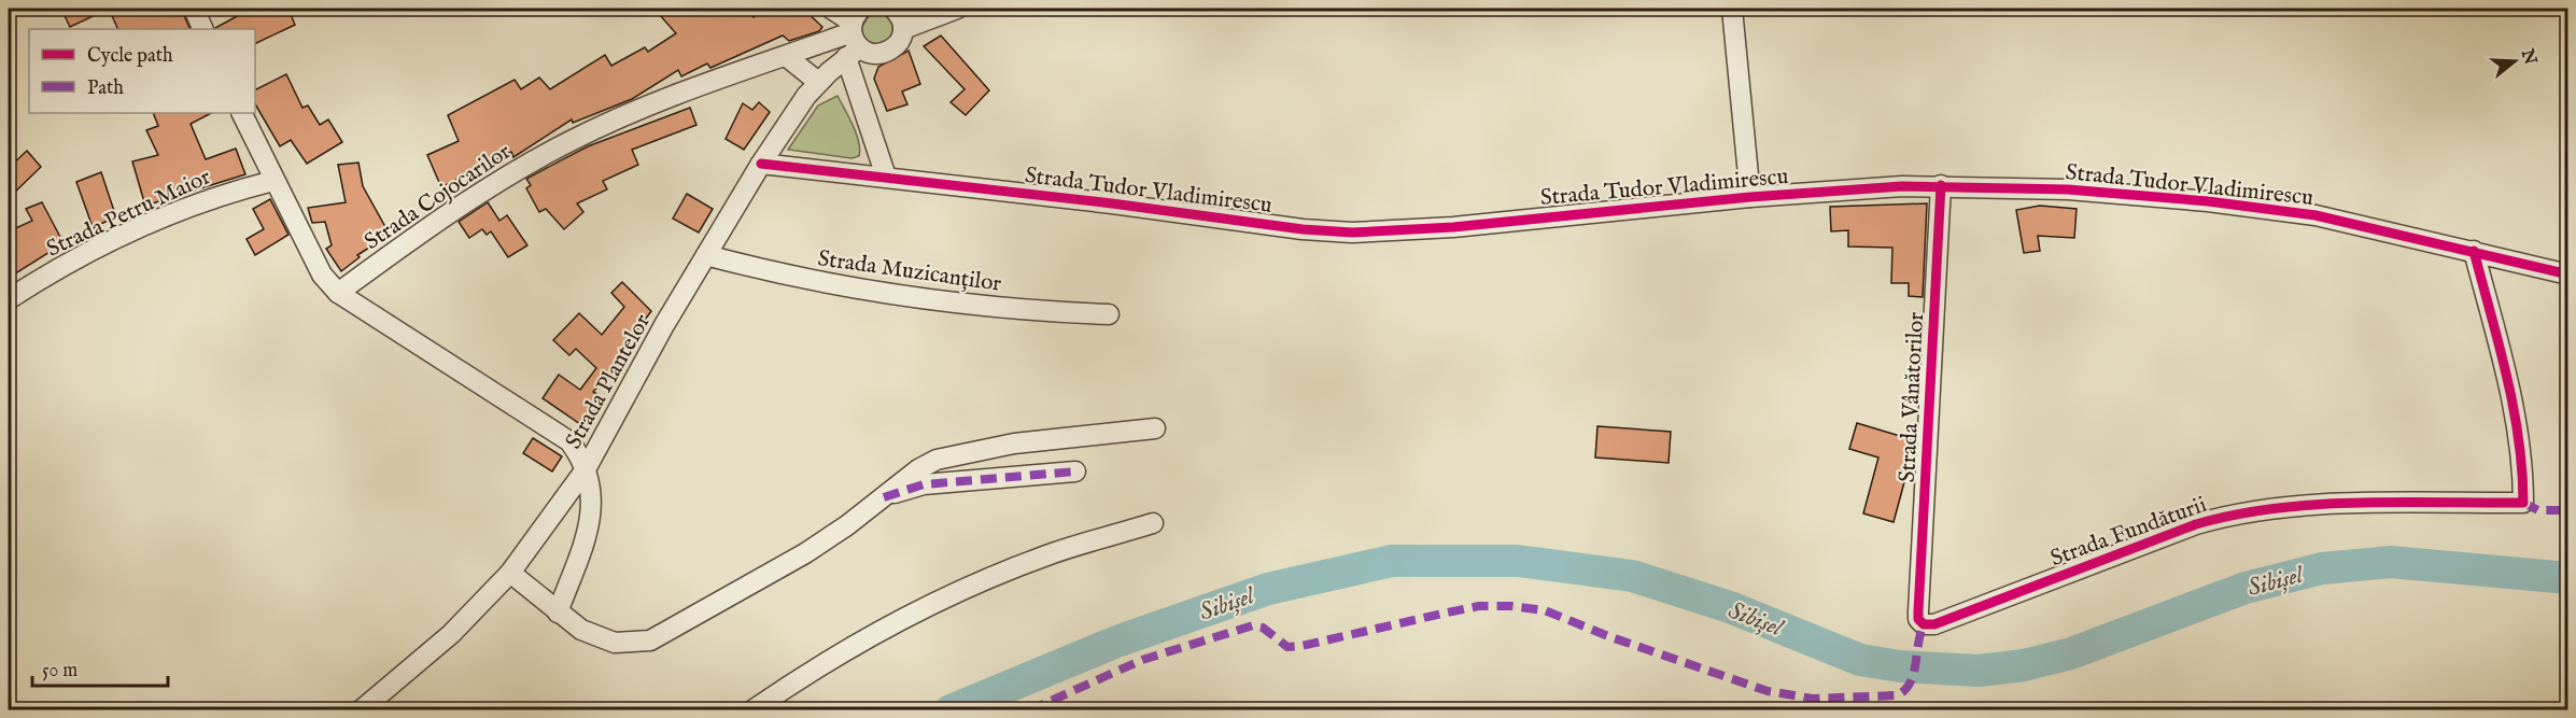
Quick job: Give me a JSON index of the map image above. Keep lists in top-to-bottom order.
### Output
{
  "streets": {
    "street": [
      "Strada Tudor Vladimirescu",
      "Strada Cojocarilor",
      "Strada Petru Maior",
      "Strada Muzicanților",
      "Strada Plantelor",
      "Strada Vânătorilor",
      "Strada Fundăturii"
    ]
  },
  "crossings": [
    ["Strada Tudor Vladimirescu", "Strada Plantelor"],
    ["Strada Tudor Vladimirescu", "Strada Vânătorilor"],
    ["Strada Tudor Vladimirescu", "Strada Fundăturii"],
    ["Strada Cojocarilor", "Strada Plantelor"],
    ["Strada Muzicanților", "Strada Plantelor"],
    ["Strada Vânătorilor", "Strada Fundăturii"]
  ],
  "water": ["Sibișel"],
  "legend": ["Cycle path", "Path"],
  "scale_bar": "50 m",
  "north": "right"
}
